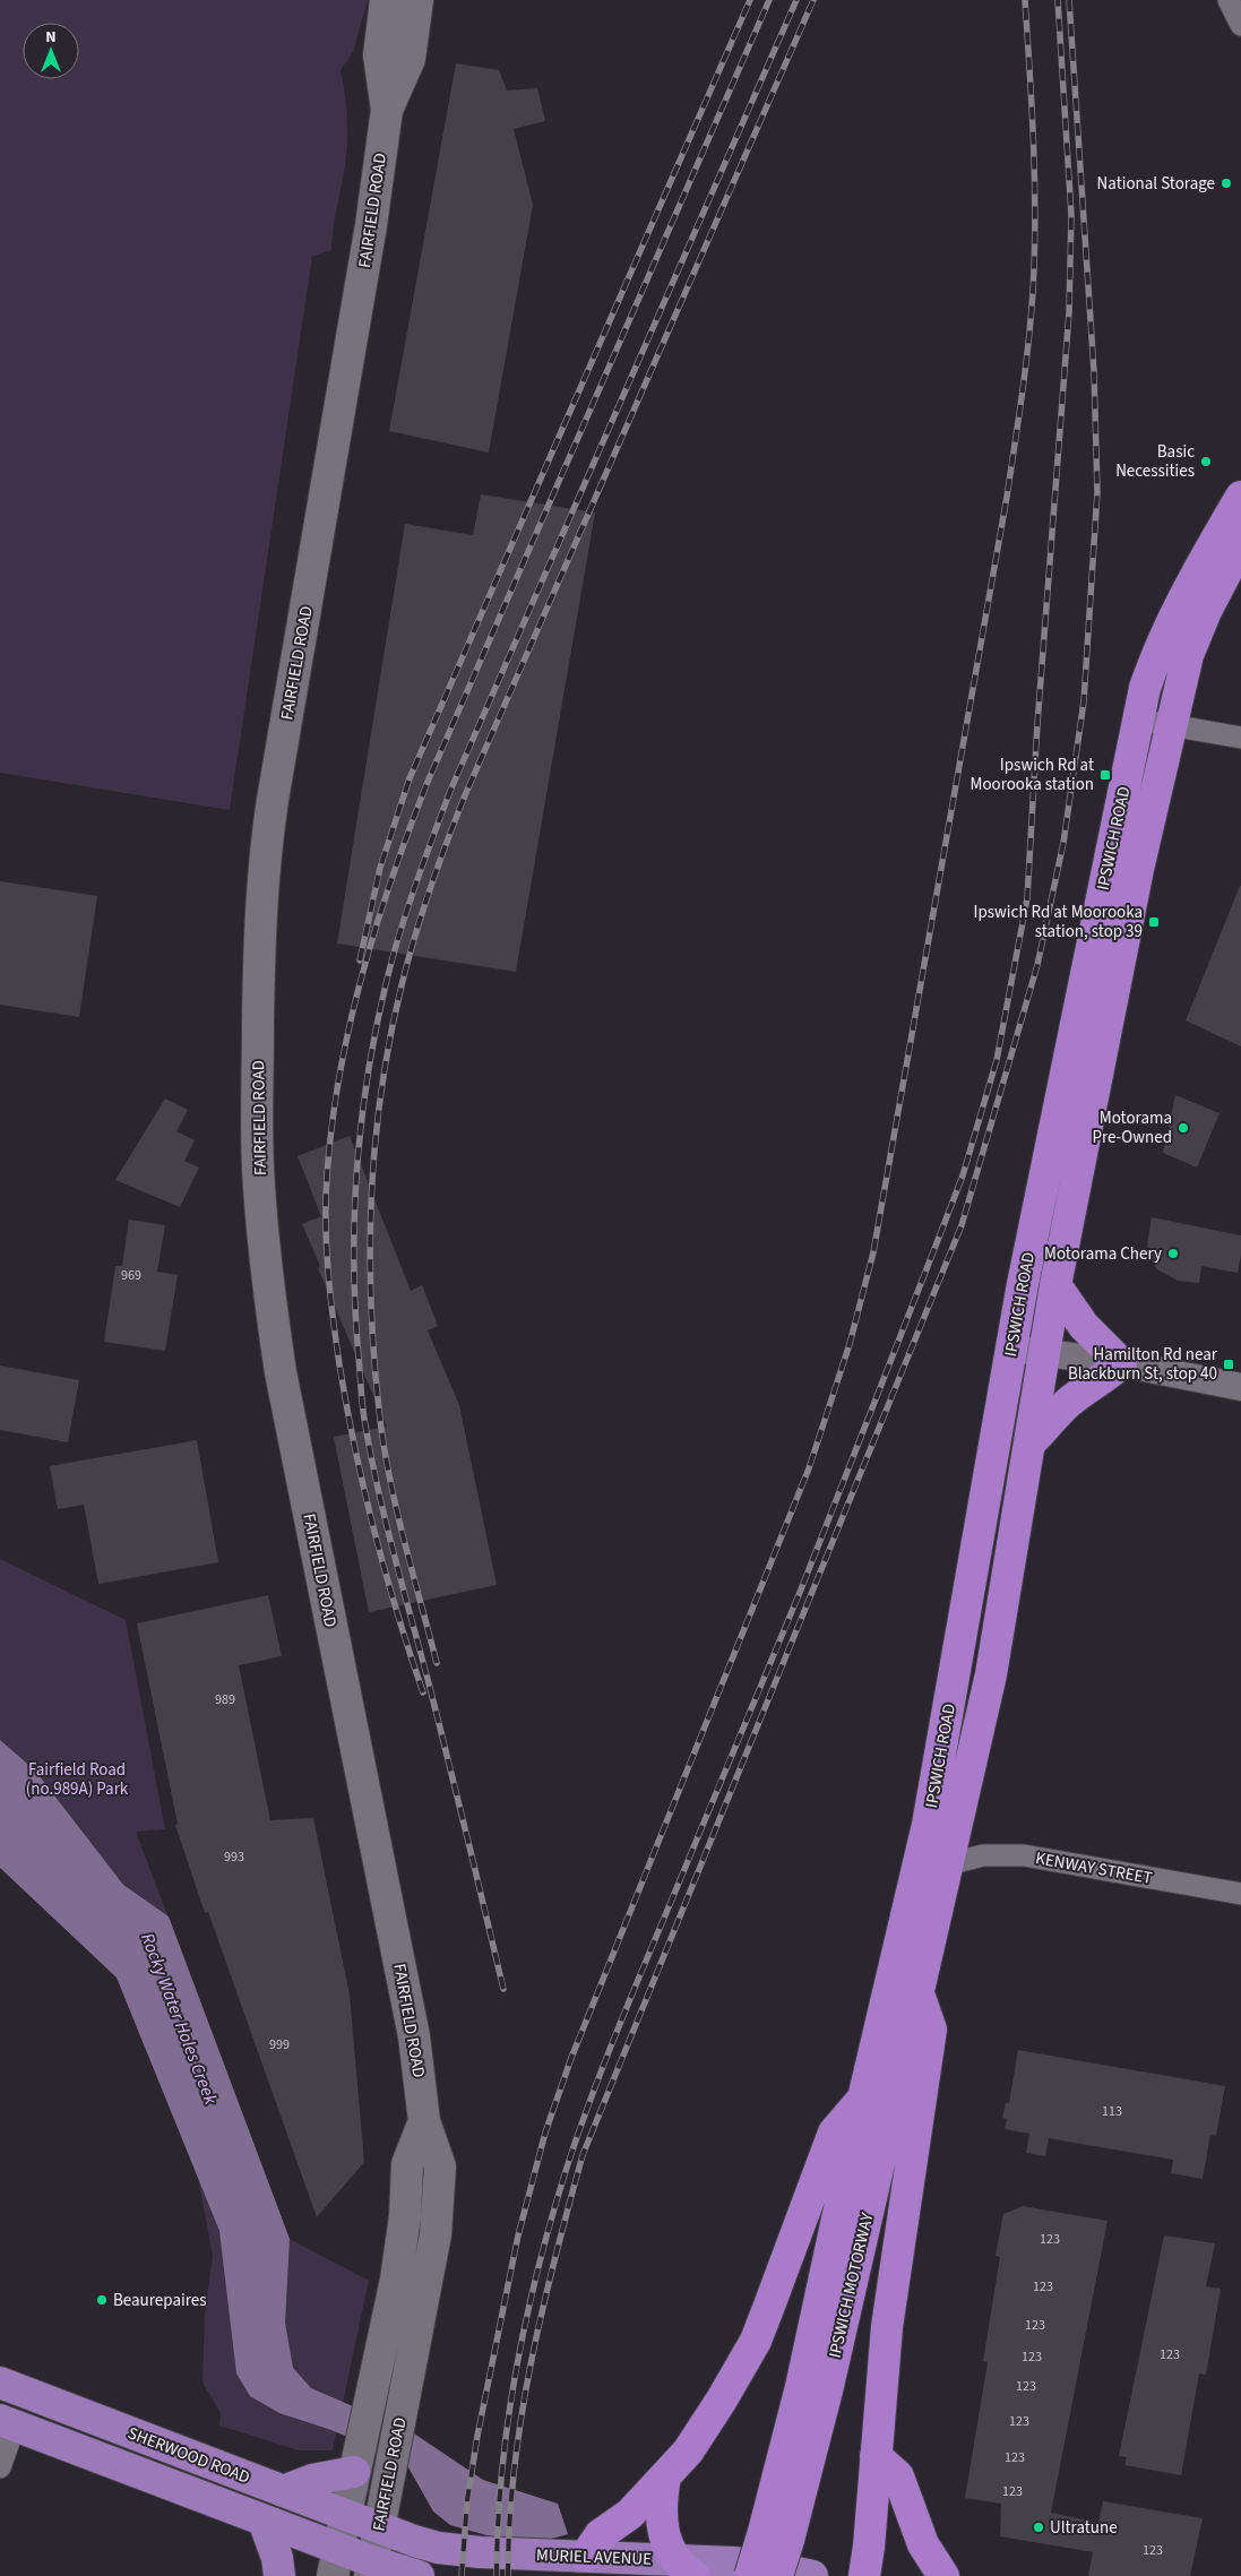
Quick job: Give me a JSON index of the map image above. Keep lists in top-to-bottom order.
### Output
{
  "streets": {
    "highway": ["IPSWICH ROAD", "IPSWICH MOTORWAY"],
    "main road": ["FAIRFIELD ROAD", "SHERWOOD ROAD", "MURIEL AVENUE"],
    "street": ["KENWAY STREET"]
  },
  "crossings": [
    ["FAIRFIELD ROAD", "SHERWOOD ROAD"],
    ["FAIRFIELD ROAD", "MURIEL AVENUE"],
    ["IPSWICH ROAD", "KENWAY STREET"],
    ["IPSWICH ROAD", "IPSWICH MOTORWAY"],
    ["SHERWOOD ROAD", "MURIEL AVENUE"]
  ],
  "water": ["Rocky Water Holes Creek"],
  "parks": ["Fairfield Road (no.989A) Park"],
  "places": {
    "other": [
      "National Storage",
      "Basic Necessities",
      "Motorama Pre-Owned",
      "Motorama Chery",
      "Beaurepaires",
      "Ultratune"
    ],
    "transit": ["Ipswich Rd at Moorooka station", "Ipswich Rd at Moorooka station, stop 39", "Hamilton Rd near Blackburn St, stop 40"]
  },
  "house_numbers": [
    "969",
    "989",
    "993",
    "999",
    "113",
    "123",
    "123",
    "123",
    "123",
    "123",
    "123",
    "123",
    "123",
    "123",
    "123"
  ],
  "north": "top"
}
